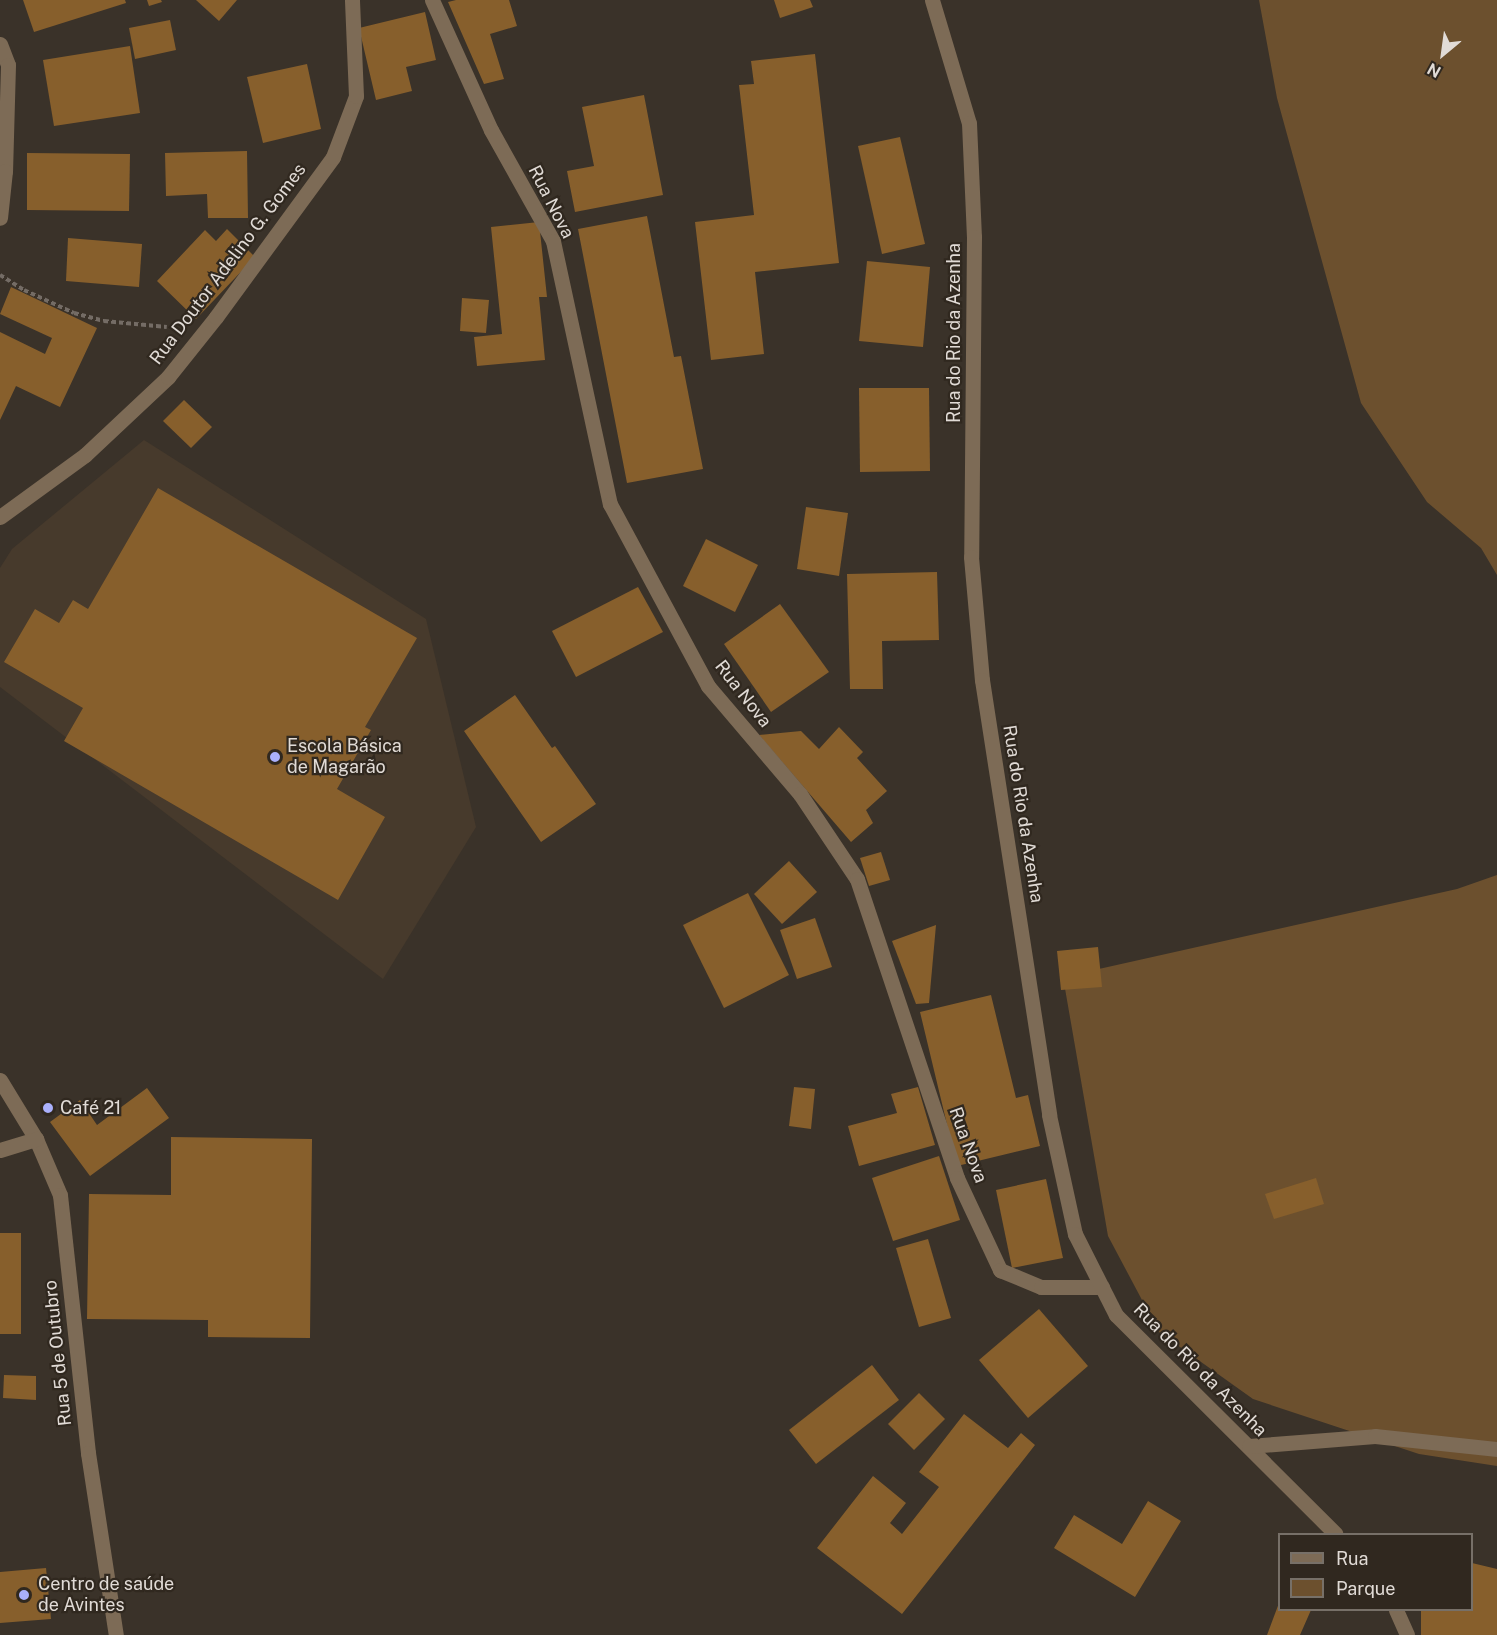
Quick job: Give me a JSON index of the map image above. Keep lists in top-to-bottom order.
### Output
{
  "streets": {
    "street": [
      "Rua Nova",
      "Rua Doutor Adelino G. Gomes",
      "Rua do Rio da Azenha",
      "Rua 5 de Outubro"
    ]
  },
  "crossings": [
    ["Rua Nova", "Rua do Rio da Azenha"]
  ],
  "places": ["Escola Básica de Magarão", "Café 21", "Centro de saúde de Avintes"],
  "legend": ["Rua", "Parque"],
  "north": "bottom left"
}
